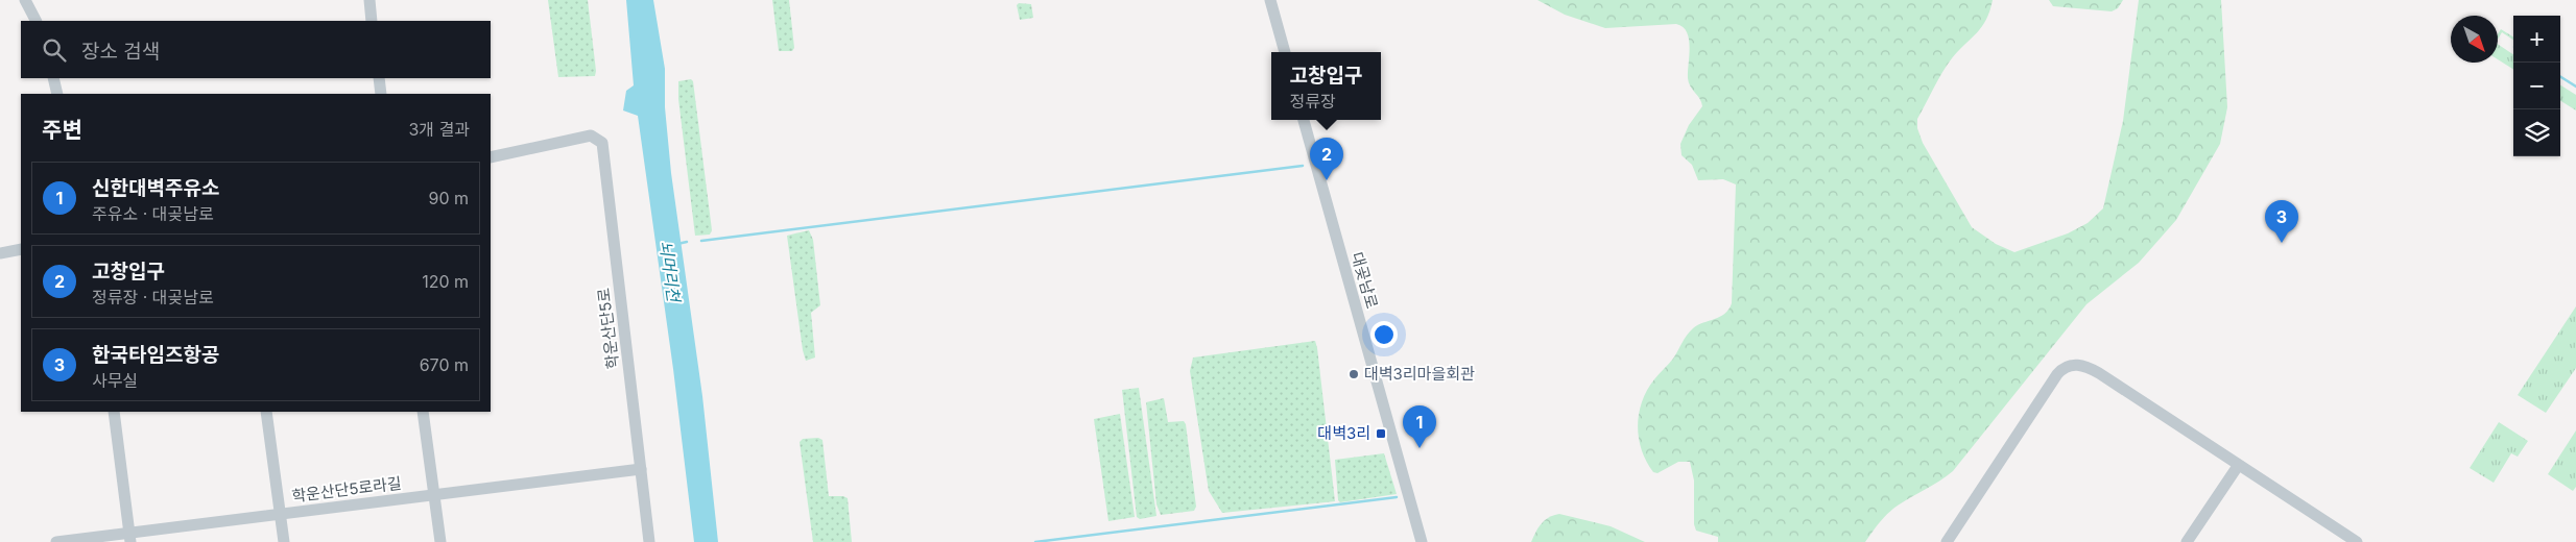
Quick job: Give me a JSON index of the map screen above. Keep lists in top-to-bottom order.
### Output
{
  "streets": {
    "street": ["대곶남로", "학운산단5로", "학운산단5로라길"]
  },
  "crossings": [
    ["학운산단5로", "학운산단5로라길"]
  ],
  "water": ["뇌머리천"],
  "places": {
    "other": ["대벽3리마을회관"],
    "transit": ["대벽3리"]
  },
  "north": "bottom right",
  "page": {
    "map_buttons": ["+", "−"],
    "search": "장소 검색",
    "popup": ["고창입구", "정류장"],
    "heading": ["주변", "3개 결과"],
    "pins": ["2", "3", "1"],
    "list": [
      {
        "mark": "1",
        "name": "신한대벽주유소",
        "note": "주유소 · 대곶남로",
        "value": "90 m"
      },
      {
        "mark": "2",
        "name": "고창입구",
        "note": "정류장 · 대곶남로",
        "value": "120 m"
      },
      {
        "mark": "3",
        "name": "한국타임즈항공",
        "note": "사무실",
        "value": "670 m"
      }
    ]
  }
}
